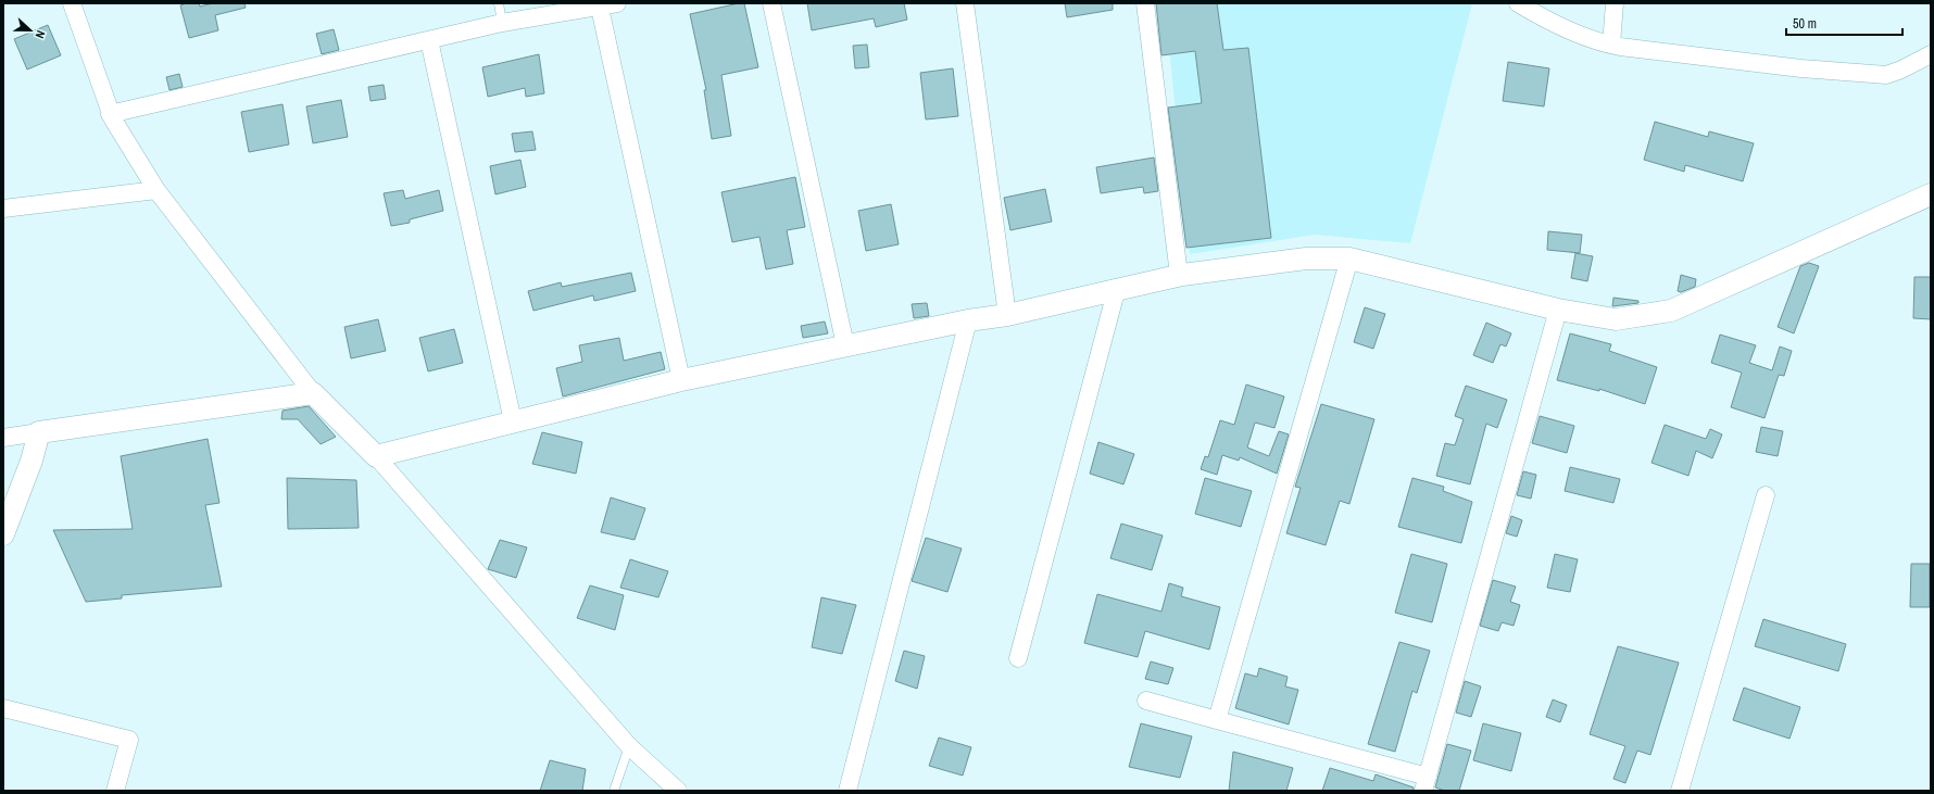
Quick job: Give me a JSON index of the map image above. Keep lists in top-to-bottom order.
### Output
{
  "scale_bar": "50 m",
  "north": "right"
}
